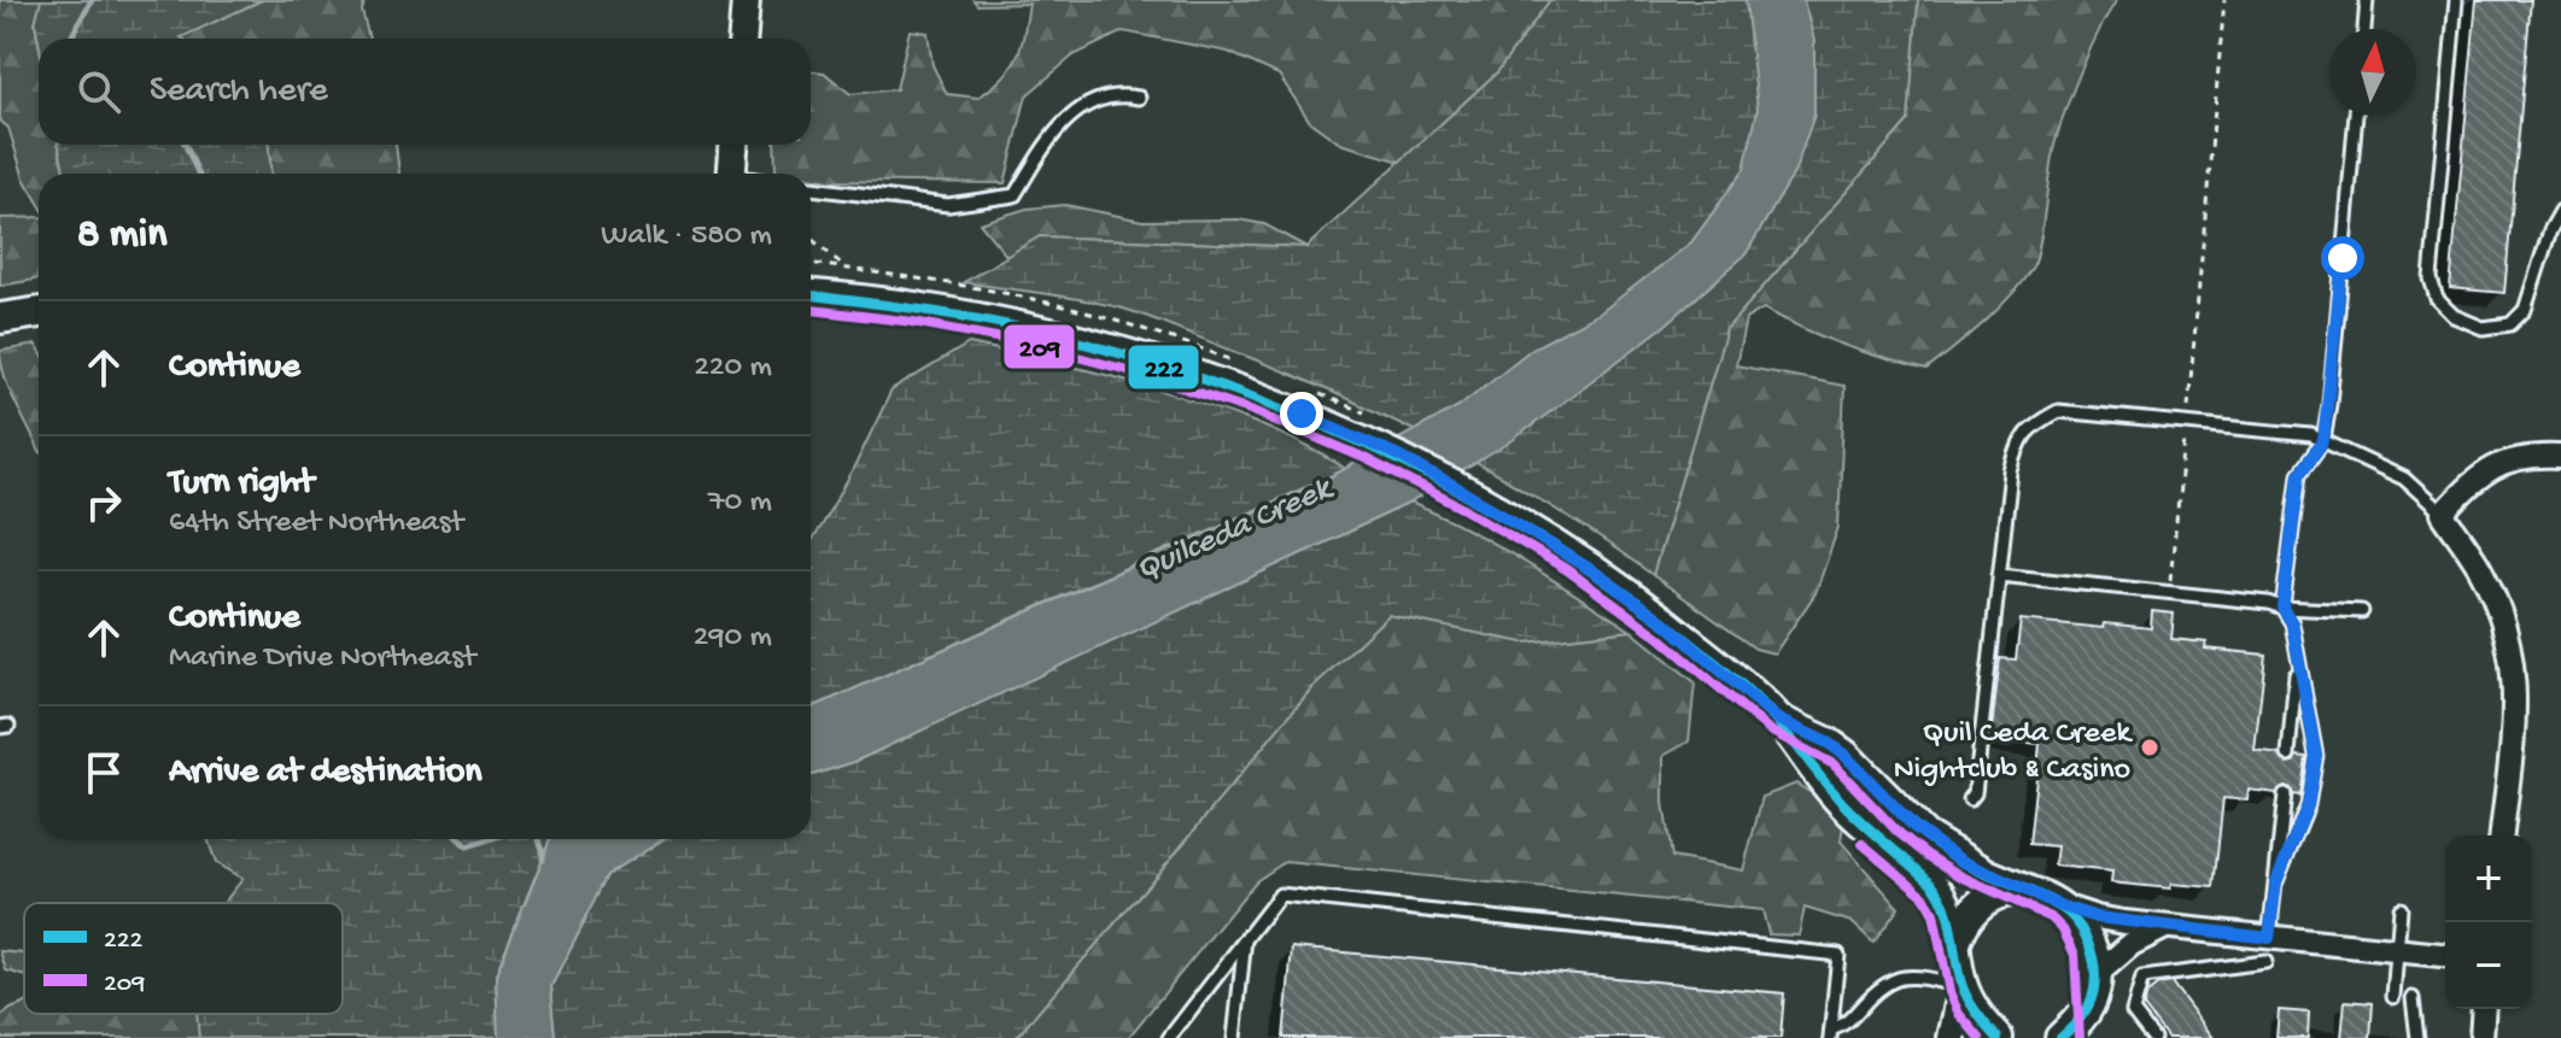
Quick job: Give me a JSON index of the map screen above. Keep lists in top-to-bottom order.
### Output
{
  "water": ["Quilceda Creek"],
  "places": ["Quil Ceda Creek Nightclub & Casino"],
  "lines": ["transit line 222", "transit line 209"],
  "legend": ["222", "209"],
  "north": "top",
  "page": {
    "search": "Search here",
    "heading": ["8 min", "Walk · 580 m"],
    "list": [
      ["Continue", "220 m"],
      ["Turn right", "64th Street Northeast", "70 m"],
      ["Continue", "Marine Drive Northeast", "290 m"],
      "Arrive at destination"
    ],
    "map_buttons": ["+", "−"]
  }
}
